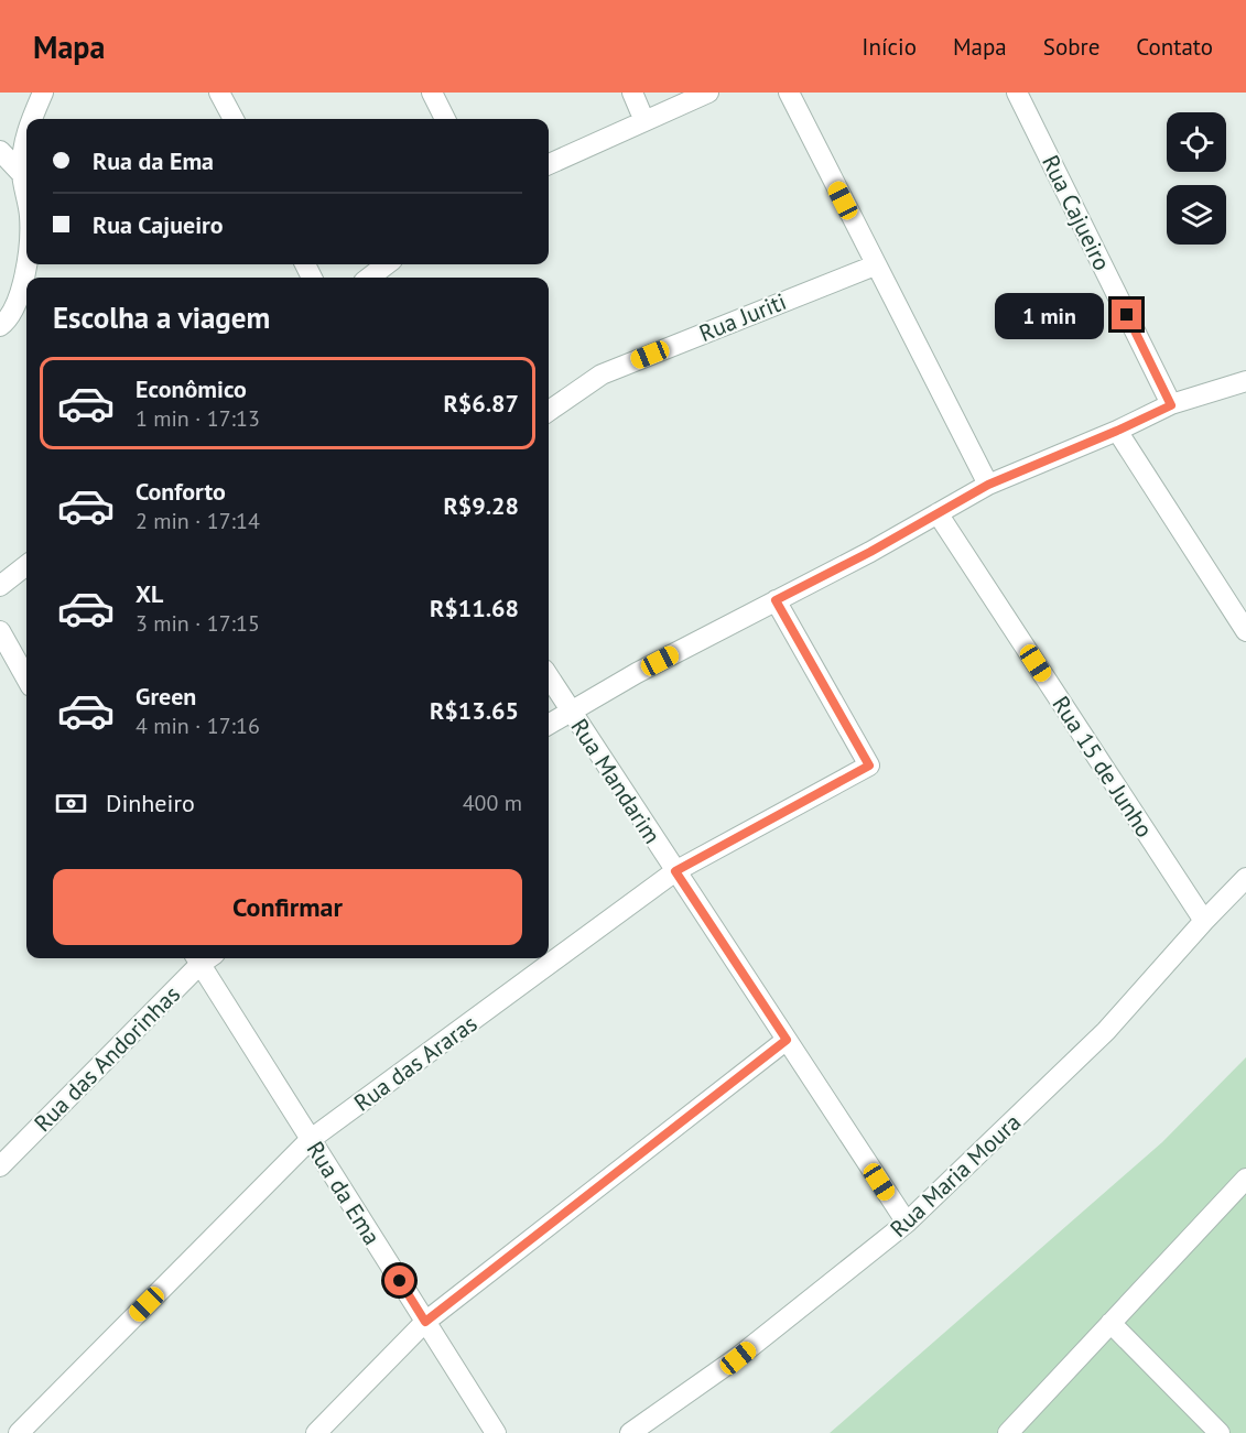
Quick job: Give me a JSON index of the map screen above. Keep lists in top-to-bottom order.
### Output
{
  "streets": {
    "street": [
      "Rua Cajueiro",
      "Rua Juriti",
      "Rua 15 de Junho",
      "Rua Mandarim",
      "Rua das Andorinhas",
      "Rua das Araras",
      "Rua Maria Moura",
      "Rua da Ema"
    ]
  },
  "crossings": [
    ["Rua 15 de Junho", "Rua Maria Moura"],
    ["Rua Mandarim", "Rua das Araras"],
    ["Rua Mandarim", "Rua Maria Moura"],
    ["Rua das Araras", "Rua da Ema"]
  ],
  "page": {
    "header": "Mapa",
    "nav": [
      "Início",
      "Mapa",
      "Sobre",
      "Contato"
    ],
    "banner": ["Rua da Ema", "Rua Cajueiro"],
    "heading": "Escolha a viagem",
    "bubble": "1 min",
    "list": [
      {
        "name": "Econômico",
        "note": "1 min · 17:13",
        "value": "R$6.87"
      },
      {
        "name": "Conforto",
        "note": "2 min · 17:14",
        "value": "R$9.28"
      },
      {
        "name": "XL",
        "note": "3 min · 17:15",
        "value": "R$11.68"
      },
      {
        "name": "Green",
        "note": "4 min · 17:16",
        "value": "R$13.65"
      }
    ],
    "pay": ["Dinheiro", "400 m"],
    "buttons": "Confirmar"
  }
}
